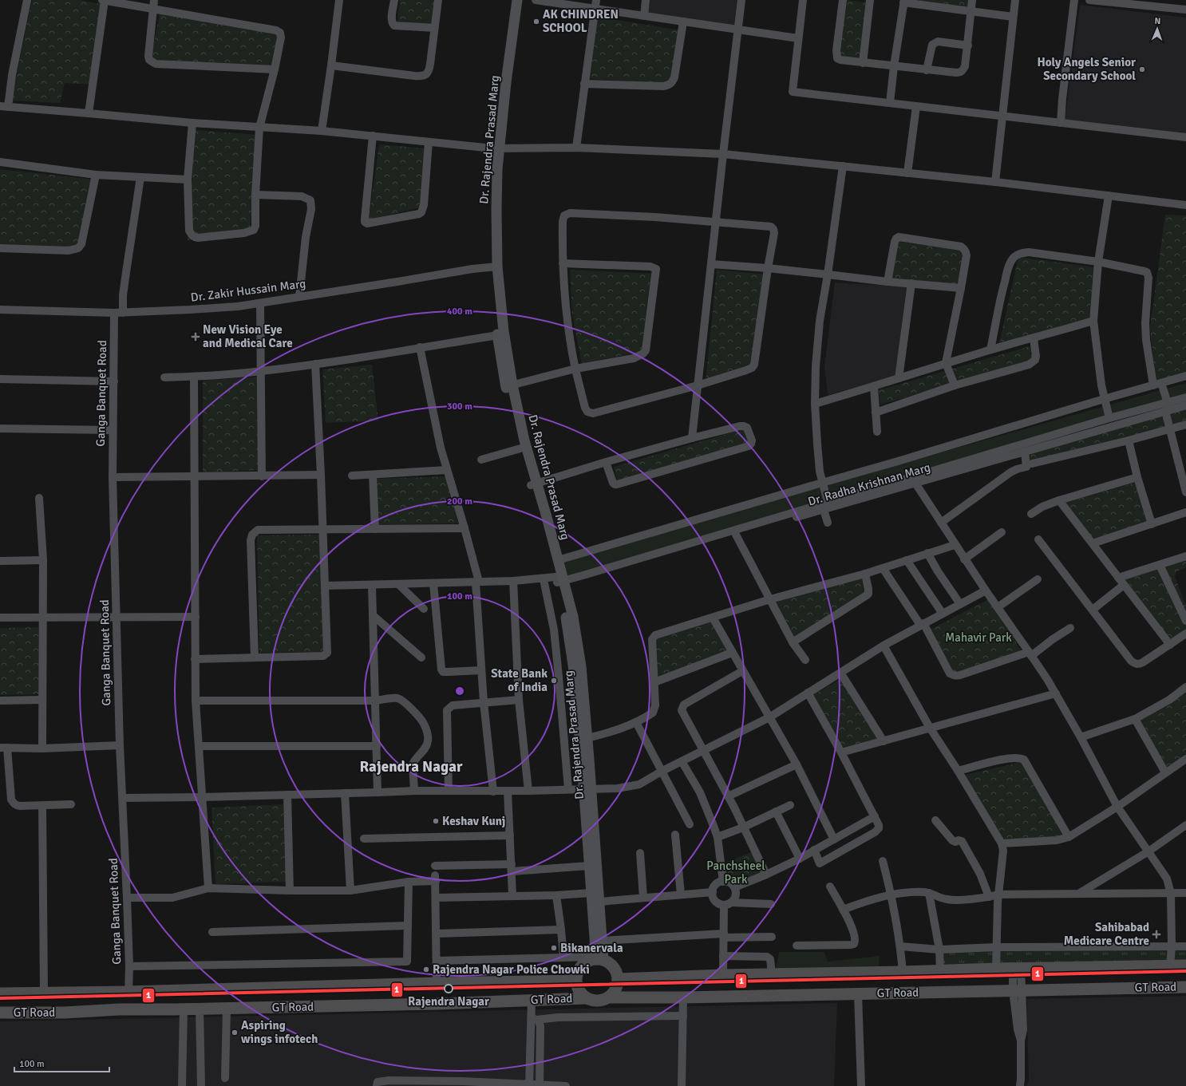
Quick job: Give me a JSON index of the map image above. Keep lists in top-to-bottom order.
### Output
{
  "streets": {
    "highway": ["GT Road"],
    "main road": ["Dr. Rajendra Prasad Marg"],
    "street": ["Dr. Zakir Hussain Marg", "Ganga Banquet Road", "Dr. Radha Krishnan Marg"]
  },
  "crossings": [
    ["Dr. Rajendra Prasad Marg", "Dr. Zakir Hussain Marg"],
    ["Dr. Rajendra Prasad Marg", "Dr. Radha Krishnan Marg"],
    ["Dr. Rajendra Prasad Marg", "GT Road"],
    ["Dr. Zakir Hussain Marg", "Ganga Banquet Road"],
    ["Ganga Banquet Road", "GT Road"]
  ],
  "districts": ["Rajendra Nagar"],
  "parks": ["Mahavir Park", "Panchsheel Park"],
  "places": {
    "other": [
      "AK CHINDREN SCHOOL",
      "Holy Angels Senior Secondary School",
      "State Bank of India",
      "Keshav Kunj",
      "Bikanervala",
      "Rajendra Nagar Police Chowki",
      "Rajendra Nagar",
      "Aspiring wings infotech"
    ],
    "health": ["New Vision Eye and Medical Care", "Sahibabad Medicare Centre"]
  },
  "lines": ["transit line 1"],
  "scale_bar": "100 m",
  "north": "top",
  "rings": [
    "400 m",
    "300 m",
    "200 m",
    "100 m"
  ]
}
